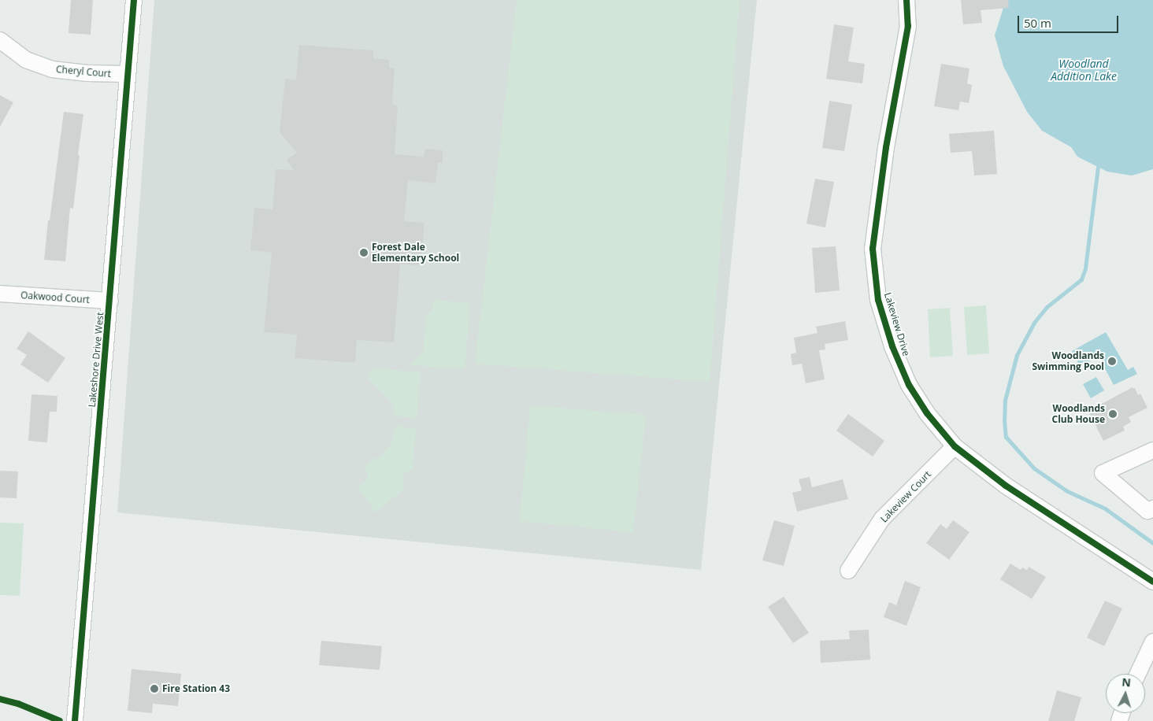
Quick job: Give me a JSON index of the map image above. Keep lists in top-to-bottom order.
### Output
{
  "streets": {
    "street": [
      "Cheryl Court",
      "Oakwood Court",
      "Lakeview Drive",
      "Lakeshore Drive West",
      "Lakeview Court"
    ]
  },
  "crossings": [
    ["Cheryl Court", "Lakeshore Drive West"],
    ["Oakwood Court", "Lakeshore Drive West"],
    ["Lakeview Drive", "Lakeview Court"]
  ],
  "water": ["Woodland Addition Lake"],
  "places": [
    "Forest Dale Elementary School",
    "Woodlands Swimming Pool",
    "Woodlands Club House",
    "Fire Station 43"
  ],
  "scale_bar": "50 m",
  "north": "top"
}
